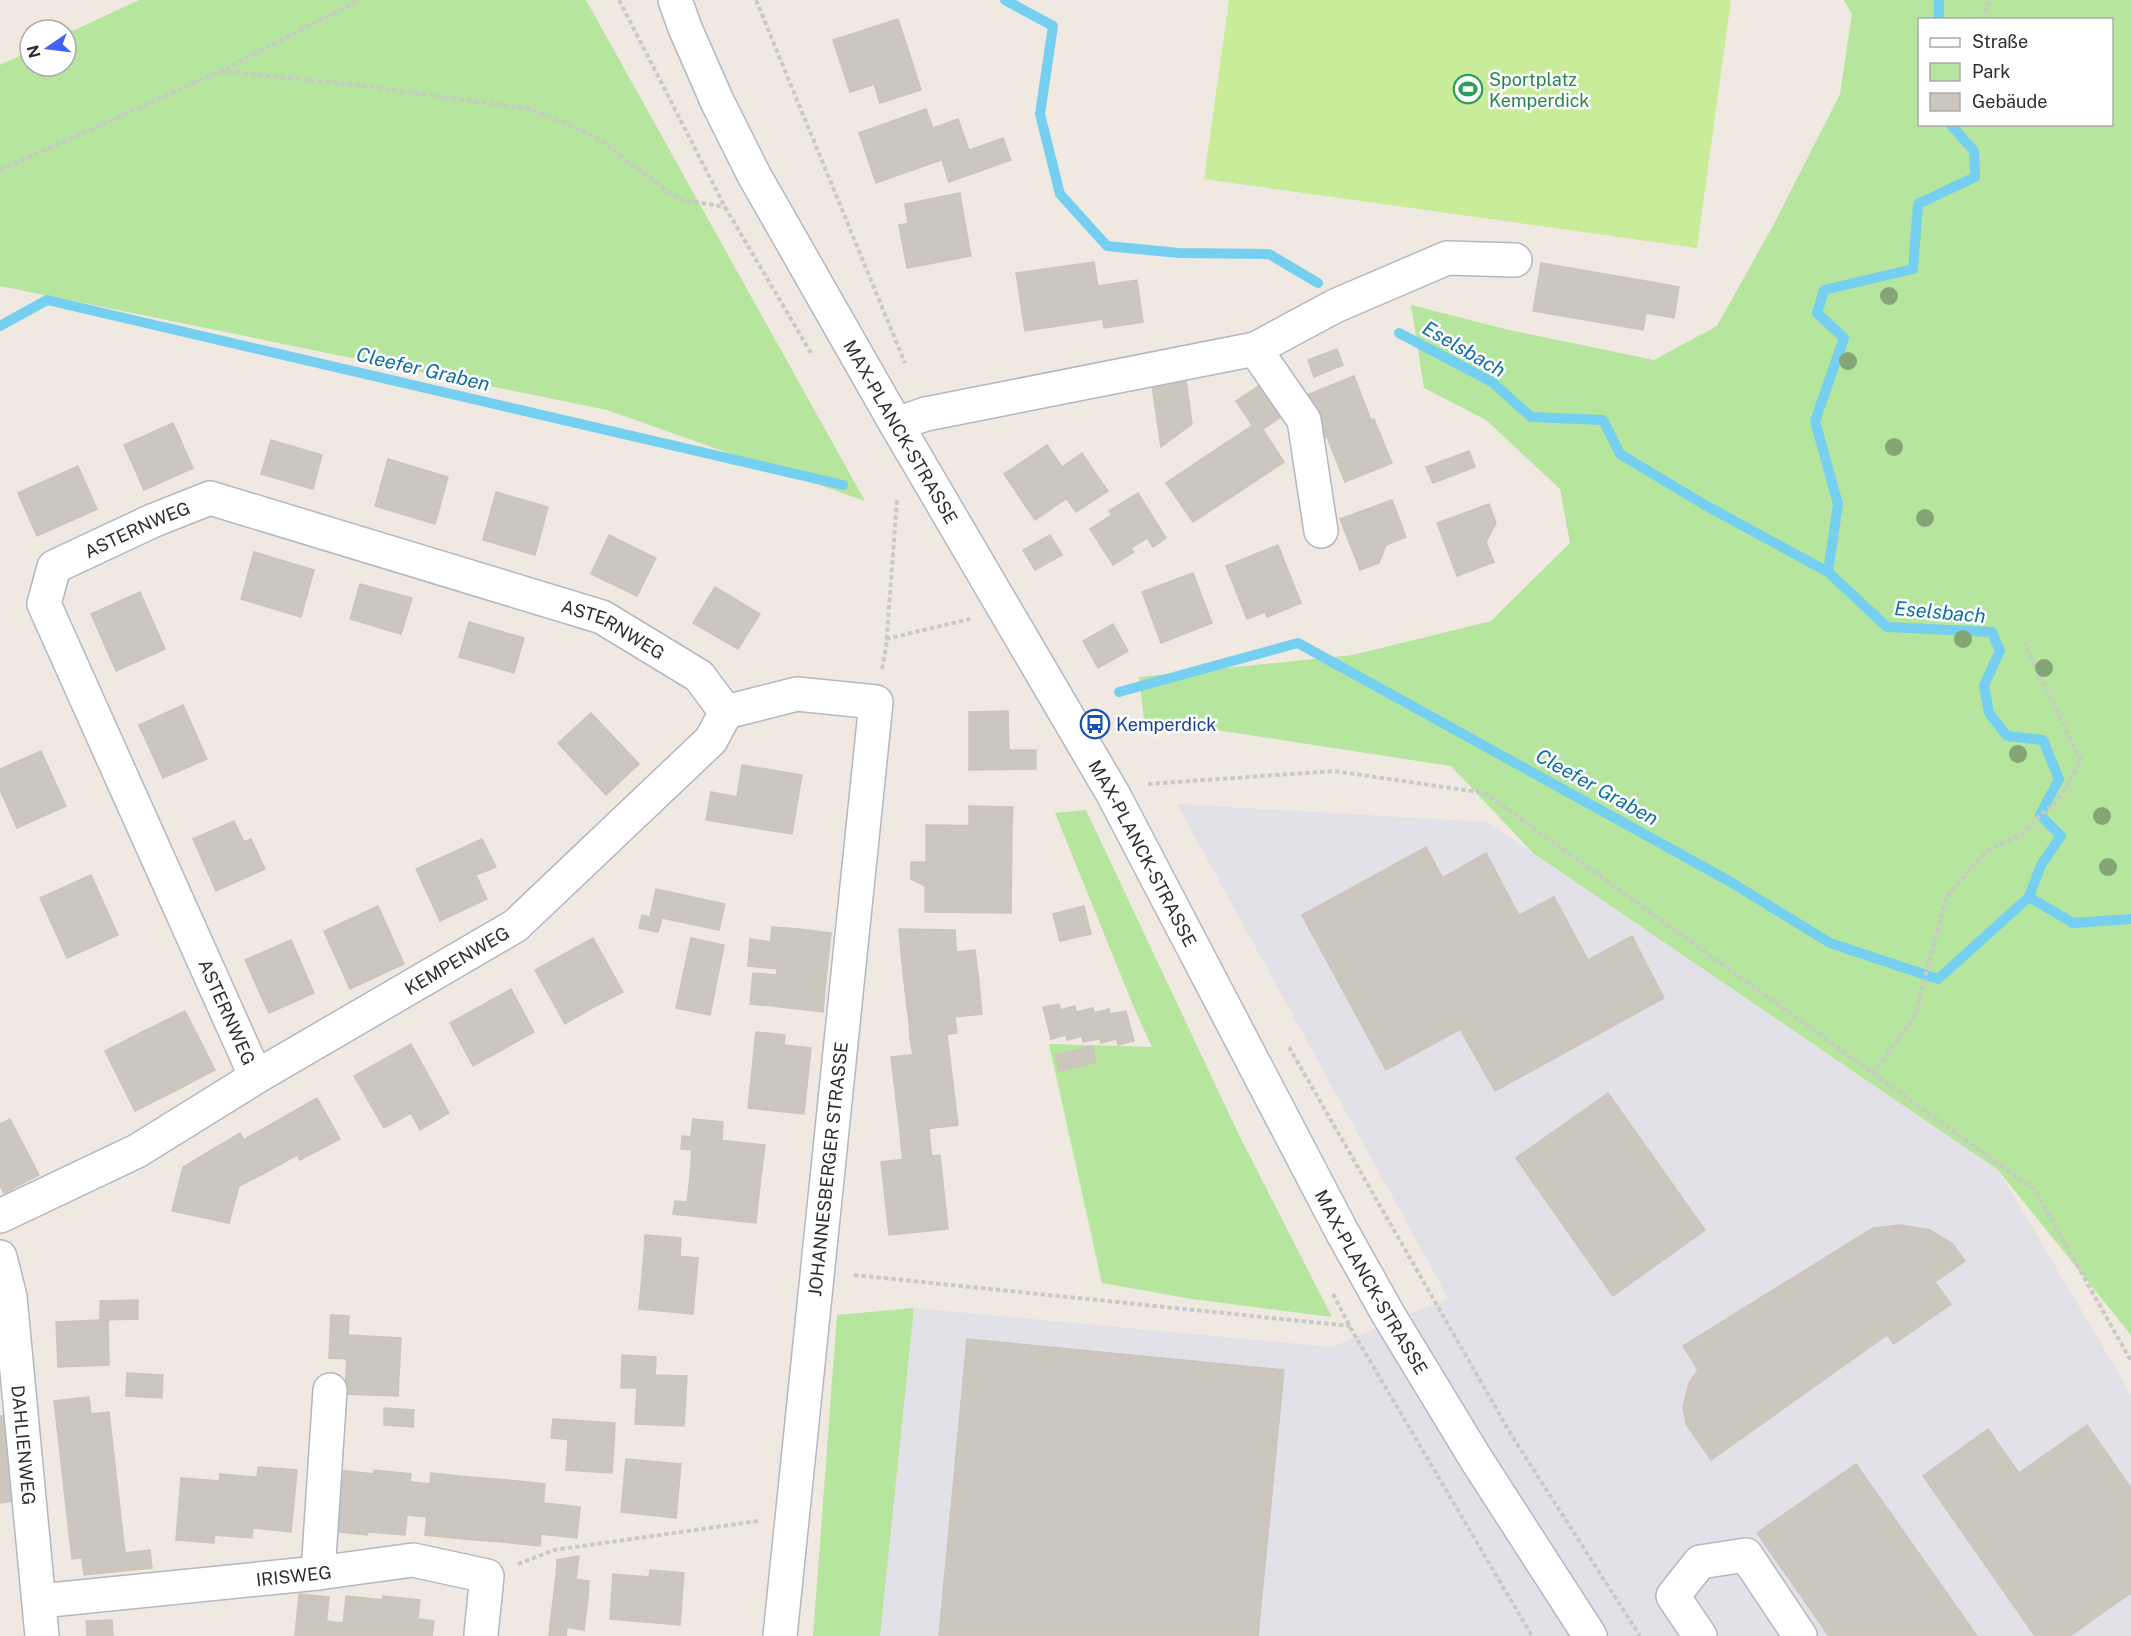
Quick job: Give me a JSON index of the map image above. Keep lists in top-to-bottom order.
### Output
{
  "streets": {
    "street": [
      "MAX-PLANCK-STRASSE",
      "ASTERNWEG",
      "KEMPENWEG",
      "JOHANNESBERGER STRASSE",
      "DAHLIENWEG",
      "IRISWEG"
    ]
  },
  "crossings": [
    ["ASTERNWEG", "KEMPENWEG"],
    ["ASTERNWEG", "JOHANNESBERGER STRASSE"],
    ["KEMPENWEG", "JOHANNESBERGER STRASSE"],
    ["DAHLIENWEG", "IRISWEG"]
  ],
  "water": ["Eselsbach", "Cleefer Graben"],
  "places": {
    "sports": ["Sportplatz Kemperdick"],
    "bus stop": ["Kemperdick"]
  },
  "legend": ["Straße", "Park", "Gebäude"],
  "north": "left"
}
